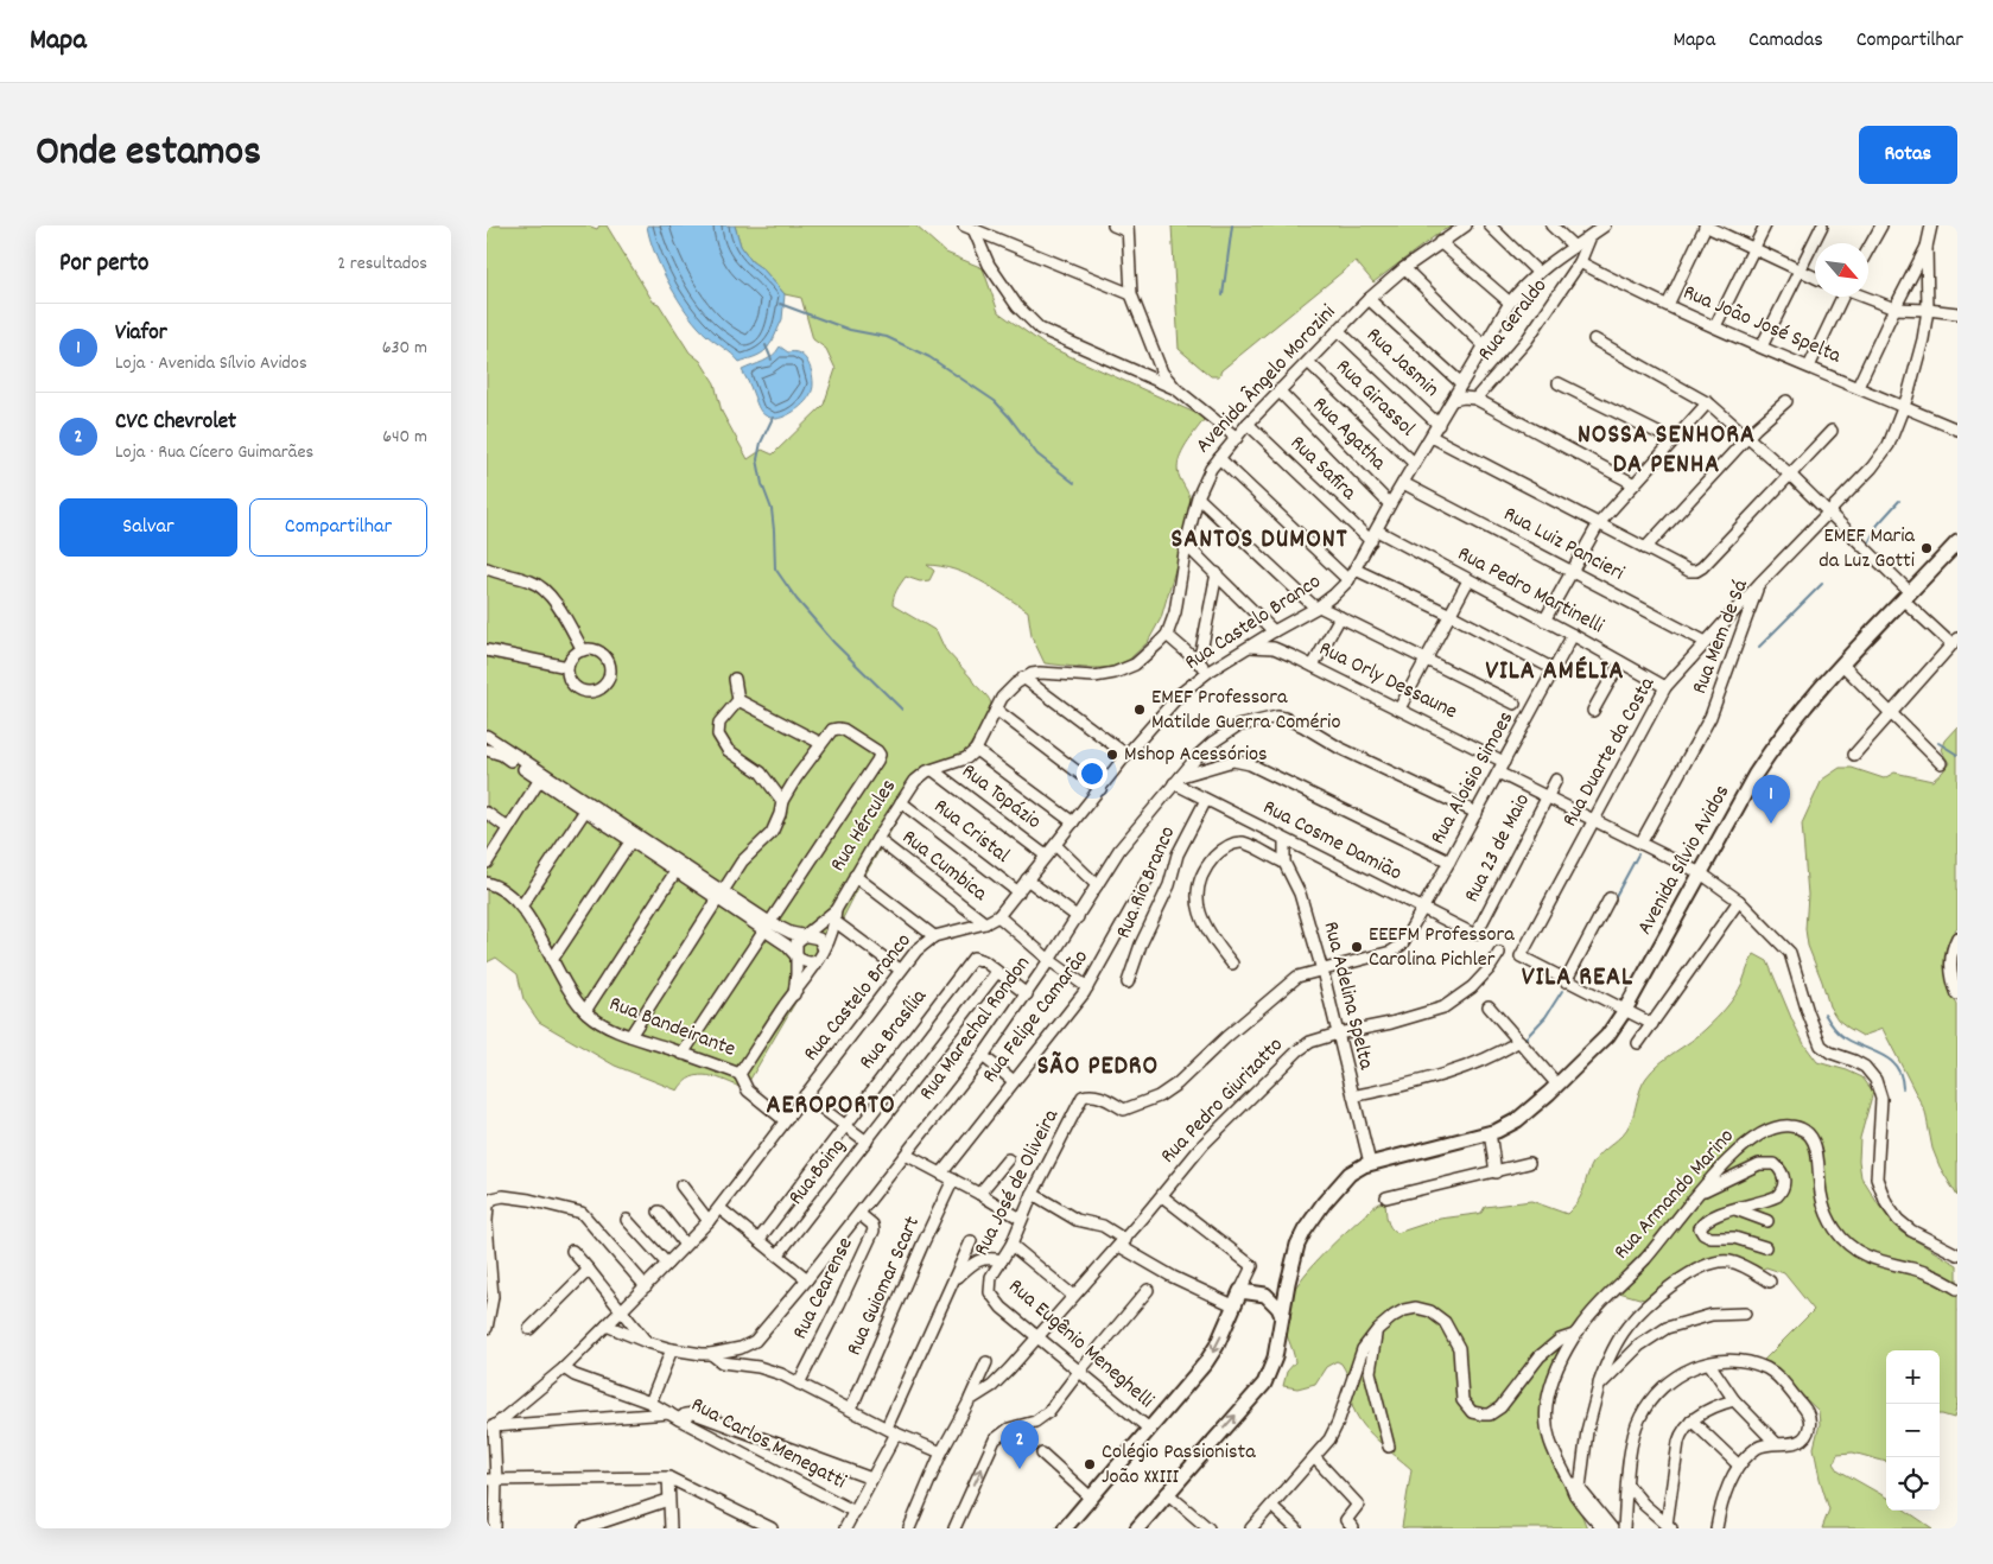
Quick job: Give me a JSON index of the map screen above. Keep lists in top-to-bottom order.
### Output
{
  "streets": {
    "main road": ["Avenida Sílvio Avidos"],
    "street": [
      "Rua Geraldo",
      "Rua João José Spelta",
      "Rua Jasmin",
      "Avenida Ângelo Morozini",
      "Rua Girassol",
      "Rua Agatha",
      "Rua Safira",
      "Rua Luiz Pancieri",
      "Rua Pedro Martinelli",
      "Rua Castelo Branco",
      "Rua Mem de Sá",
      "Rua Orly Dessaune",
      "Rua Duarte da Costa",
      "Rua Aloisio Simoes",
      "Rua Topázio",
      "Rua Hércules",
      "Rua Cristal",
      "Rua Cosme Damião",
      "Rua 23 de Maio",
      "Rua Cumbica",
      "Rua Rio Branco",
      "Rua Adelina Spelta",
      "Rua Felipe Camarão",
      "Rua Bandeirante",
      "Rua Marechal Rondon",
      "Rua Brasília",
      "Rua Pedro Giurizatto",
      "Rua Boing",
      "Rua José de Oliveira",
      "Rua Armando Marino",
      "Rua Guiomar Scart",
      "Rua Cearense",
      "Rua Eugênio Meneghelli",
      "Rua Carlos Menegatti"
    ]
  },
  "crossings": [
    ["Rua Geraldo", "Rua João José Spelta"],
    ["Rua João José Spelta", "Rua Mem de Sá"],
    ["Rua Jasmin", "Avenida Ângelo Morozini"],
    ["Rua Jasmin", "Rua Castelo Branco"],
    ["Avenida Ângelo Morozini", "Rua Girassol"],
    ["Avenida Ângelo Morozini", "Rua Agatha"],
    ["Avenida Ângelo Morozini", "Rua Safira"],
    ["Rua Girassol", "Rua Castelo Branco"],
    ["Rua Agatha", "Rua Castelo Branco"],
    ["Rua Safira", "Rua Castelo Branco"],
    ["Rua Luiz Pancieri", "Rua Castelo Branco"],
    ["Rua Luiz Pancieri", "Rua Duarte da Costa"],
    ["Rua Pedro Martinelli", "Rua Castelo Branco"],
    ["Rua Pedro Martinelli", "Rua Duarte da Costa"],
    ["Rua Pedro Martinelli", "Rua Aloisio Simoes"],
    ["Rua Castelo Branco", "Rua Orly Dessaune"],
    ["Rua Castelo Branco", "Rua Topázio"],
    ["Rua Castelo Branco", "Rua Cristal"],
    ["Rua Castelo Branco", "Rua Cumbica"],
    ["Rua Castelo Branco", "Rua Bandeirante"],
    ["Rua Castelo Branco", "Rua Marechal Rondon"],
    ["Rua Castelo Branco", "Rua Carlos Menegatti"],
    ["Rua Mem de Sá", "Rua Duarte da Costa"],
    ["Rua Orly Dessaune", "Rua Aloisio Simoes"],
    ["Rua Aloisio Simoes", "Rua Cosme Damião"],
    ["Rua Aloisio Simoes", "Rua Adelina Spelta"],
    ["Rua Aloisio Simoes", "Rua Marechal Rondon"],
    ["Rua Aloisio Simoes", "Rua José de Oliveira"],
    ["Rua Topázio", "Rua Hércules"],
    ["Rua Hércules", "Rua Cristal"],
    ["Rua Hércules", "Rua Cumbica"],
    ["Rua Hércules", "Rua Bandeirante"],
    ["Rua Cosme Damião", "Rua 23 de Maio"],
    ["Rua Cosme Damião", "Rua Rio Branco"],
    ["Rua Cosme Damião", "Rua Adelina Spelta"],
    ["Rua Cosme Damião", "Rua Marechal Rondon"],
    ["Avenida Sílvio Avidos", "Rua Adelina Spelta"],
    ["Rua Adelina Spelta", "Rua Pedro Giurizatto"],
    ["Rua Marechal Rondon", "Rua Cearense"],
    ["Rua Brasília", "Rua Boing"],
    ["Rua Pedro Giurizatto", "Rua Eugênio Meneghelli"],
    ["Rua José de Oliveira", "Rua Eugênio Meneghelli"]
  ],
  "districts": [
    "NOSSA SENHORA DA PENHA",
    "SANTOS DUMONT",
    "VILA AMÉLIA",
    "VILA REAL",
    "SÃO PEDRO",
    "AEROPORTO"
  ],
  "places": [
    "EMEF Maria da Luz Gotti",
    "EMEF Professora Matilde Guerra Comério",
    "Mshop Acessórios",
    "EEEFM Professora Carolina Pichler",
    "Colégio Passionista João XXIII"
  ],
  "north": "bottom right",
  "page": {
    "header": "Mapa",
    "nav": ["Mapa", "Camadas", "Compartilhar"],
    "title": "Onde estamos",
    "buttons": [
      "Rotas",
      ["Salvar", "Compartilhar"]
    ],
    "heading": ["Por perto", "2 resultados"],
    "list": [
      {
        "mark": "1",
        "name": "Viafor",
        "note": "Loja · Avenida Sílvio Avidos",
        "value": "630 m"
      },
      {
        "mark": "2",
        "name": "CVC Chevrolet",
        "note": "Loja · Rua Cícero Guimarães",
        "value": "640 m"
      }
    ],
    "pins": ["1", "2"],
    "map_buttons": ["+", "−"]
  }
}
